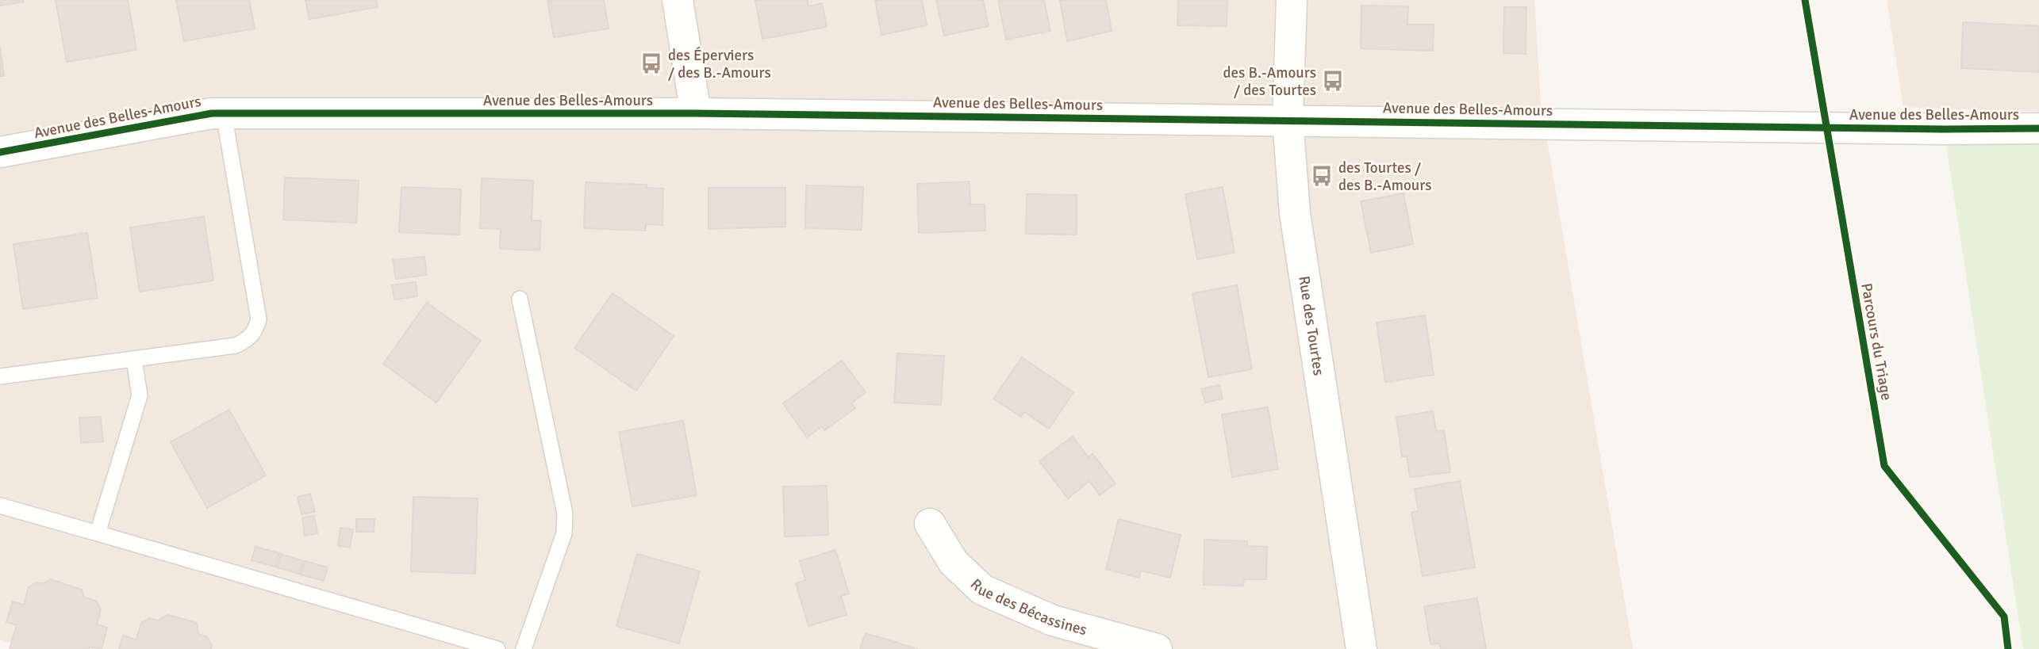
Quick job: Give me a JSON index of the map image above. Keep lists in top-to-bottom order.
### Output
{
  "streets": {
    "street": ["Avenue des Belles-Amours", "Rue des Tourtes", "Rue des Bécassines"],
    "cycle path": ["Parcours du Triage"]
  },
  "crossings": [
    ["Avenue des Belles-Amours", "Rue des Tourtes"]
  ],
  "places": {
    "bus stop": ["des Éperviers / des B.-Amours", "des B.-Amours / des Tourtes", "des Tourtes / des B.-Amours"]
  }
}
